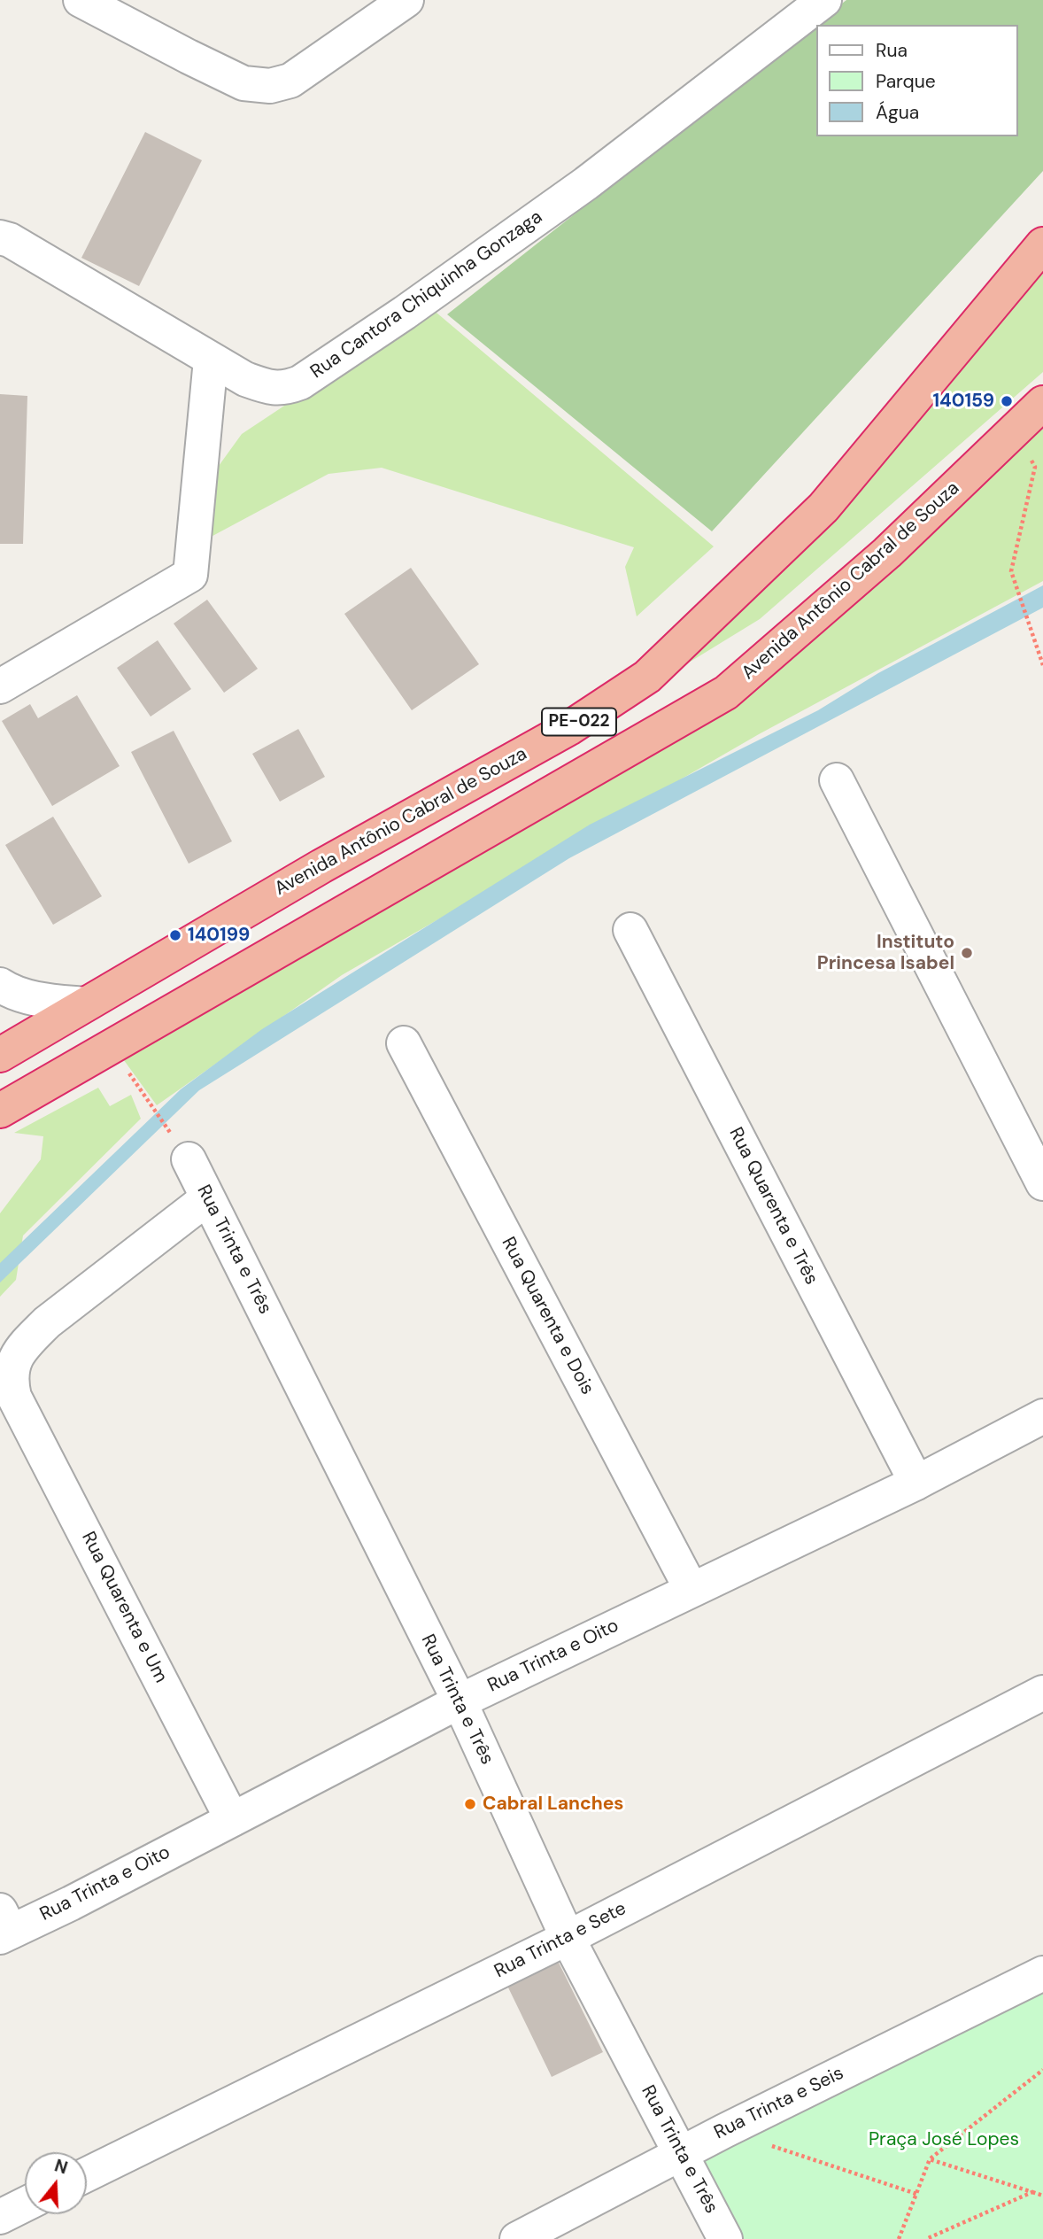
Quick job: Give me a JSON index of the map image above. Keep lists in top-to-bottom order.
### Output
{
  "streets": {
    "highway": ["Avenida Antônio Cabral de Souza", "PE-022"],
    "street": [
      "Rua Cantora Chiquinha Gonzaga",
      "Rua Quarenta e Três",
      "Rua Trinta e Três",
      "Rua Quarenta e Dois",
      "Rua Quarenta e Um",
      "Rua Trinta e Oito",
      "Rua Trinta e Sete",
      "Rua Trinta e Seis"
    ]
  },
  "crossings": [
    ["Rua Quarenta e Três", "Rua Trinta e Oito"],
    ["Rua Trinta e Três", "Rua Quarenta e Um"],
    ["Rua Trinta e Três", "Rua Trinta e Oito"],
    ["Rua Trinta e Três", "Rua Trinta e Sete"],
    ["Rua Trinta e Três", "Rua Trinta e Seis"],
    ["Rua Quarenta e Dois", "Rua Trinta e Oito"],
    ["Rua Quarenta e Um", "Rua Trinta e Oito"]
  ],
  "parks": ["Praça José Lopes"],
  "places": [
    "140159",
    "140199",
    "Instituto Princesa Isabel",
    "Cabral Lanches"
  ],
  "legend": ["Rua", "Parque", "Água"],
  "north": "top"
}
